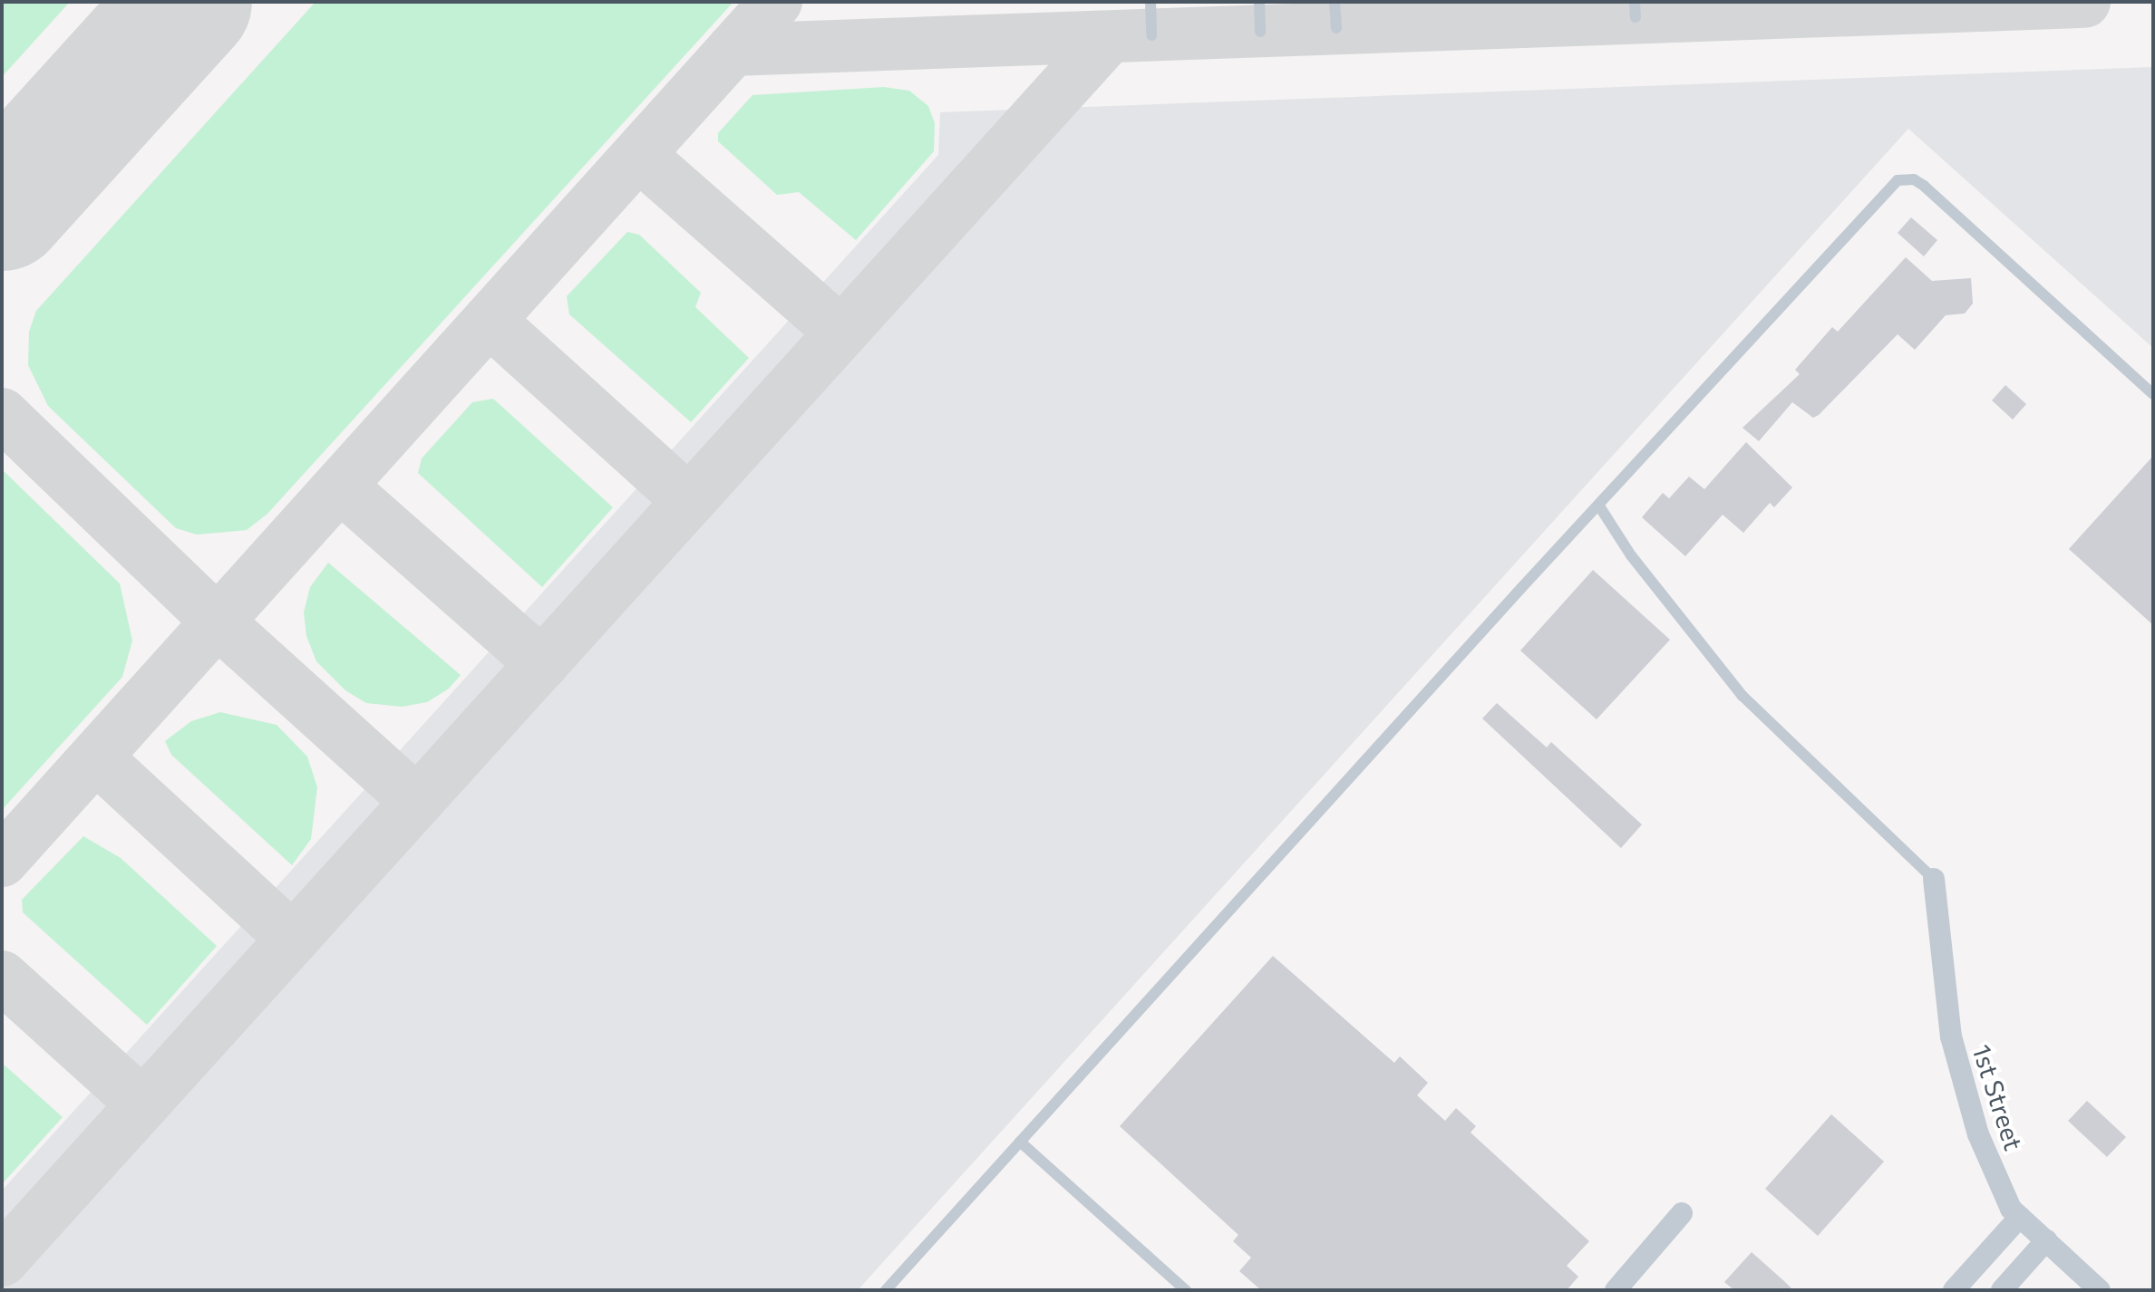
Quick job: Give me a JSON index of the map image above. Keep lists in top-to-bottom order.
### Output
{
  "streets": {
    "street": ["1st Street"]
  }
}
